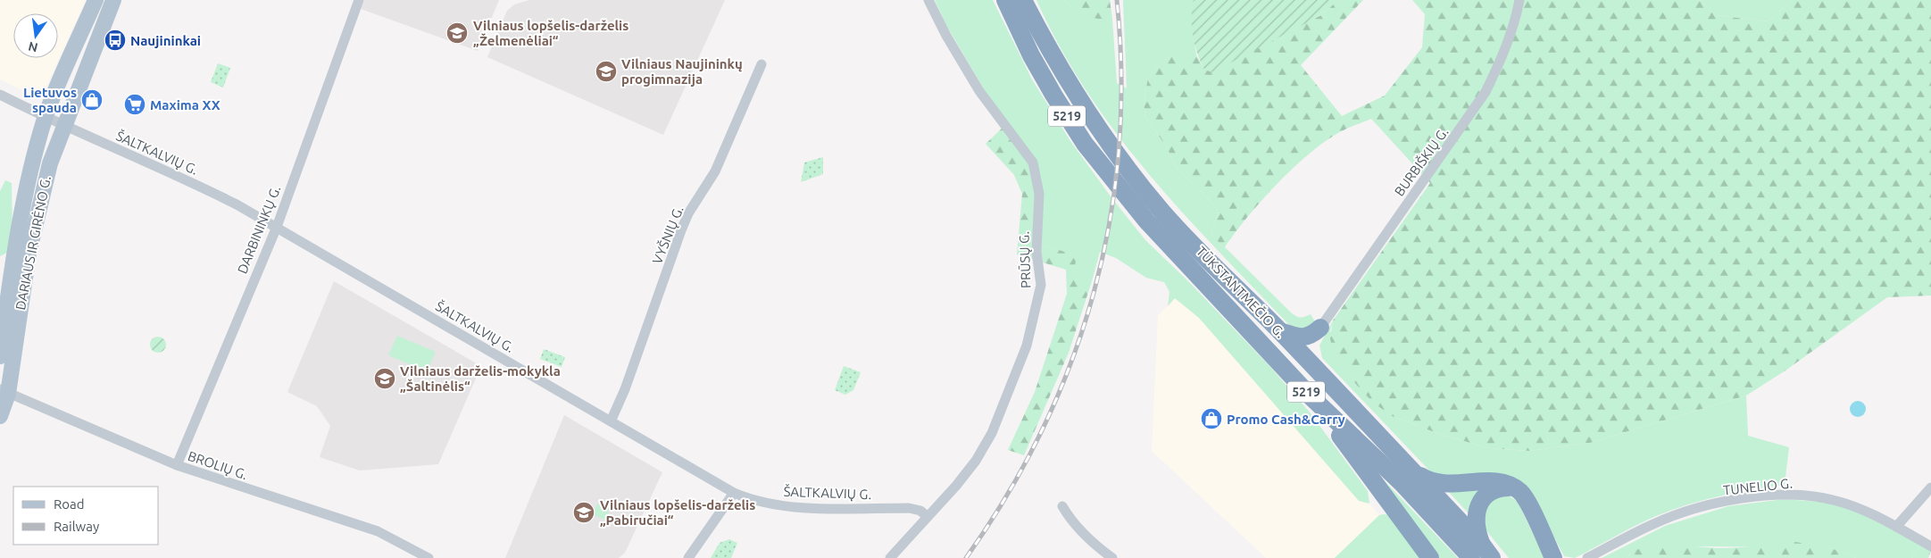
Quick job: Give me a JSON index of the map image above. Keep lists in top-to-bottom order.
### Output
{
  "streets": {
    "highway": ["5219", "TŪKSTANTMEČIO G."],
    "main road": ["DARIAUS IR GIRĖNO G."],
    "street": [
      "ŠALTKALVIŲ G.",
      "BURBIŠKIŲ G.",
      "DARBININKŲ G.",
      "VYŠNIŲ G.",
      "PRŪSŲ G.",
      "BROLIŲ G.",
      "TUNELIO G."
    ]
  },
  "crossings": [
    ["ŠALTKALVIŲ G.", "DARBININKŲ G."],
    ["ŠALTKALVIŲ G.", "VYŠNIŲ G."],
    ["ŠALTKALVIŲ G.", "DARIAUS IR GIRĖNO G."],
    ["ŠALTKALVIŲ G.", "PRŪSŲ G."],
    ["DARBININKŲ G.", "BROLIŲ G."],
    ["DARIAUS IR GIRĖNO G.", "BROLIŲ G."]
  ],
  "places": {
    "school or university": [
      "Vilniaus lopšelis-darželis „Želmenėliai“",
      "Vilniaus Naujininkų progimnazija",
      "Vilniaus darželis-mokykla „Šaltinėlis“",
      "Vilniaus lopšelis-darželis „Pabiručiai“"
    ],
    "bus stop": ["Naujininkai"],
    "shop": ["Lietuvos spauda", "Promo Cash&Carry"],
    "supermarket": ["Maxima XX"]
  },
  "legend": ["Road", "Railway"],
  "north": "bottom"
}
